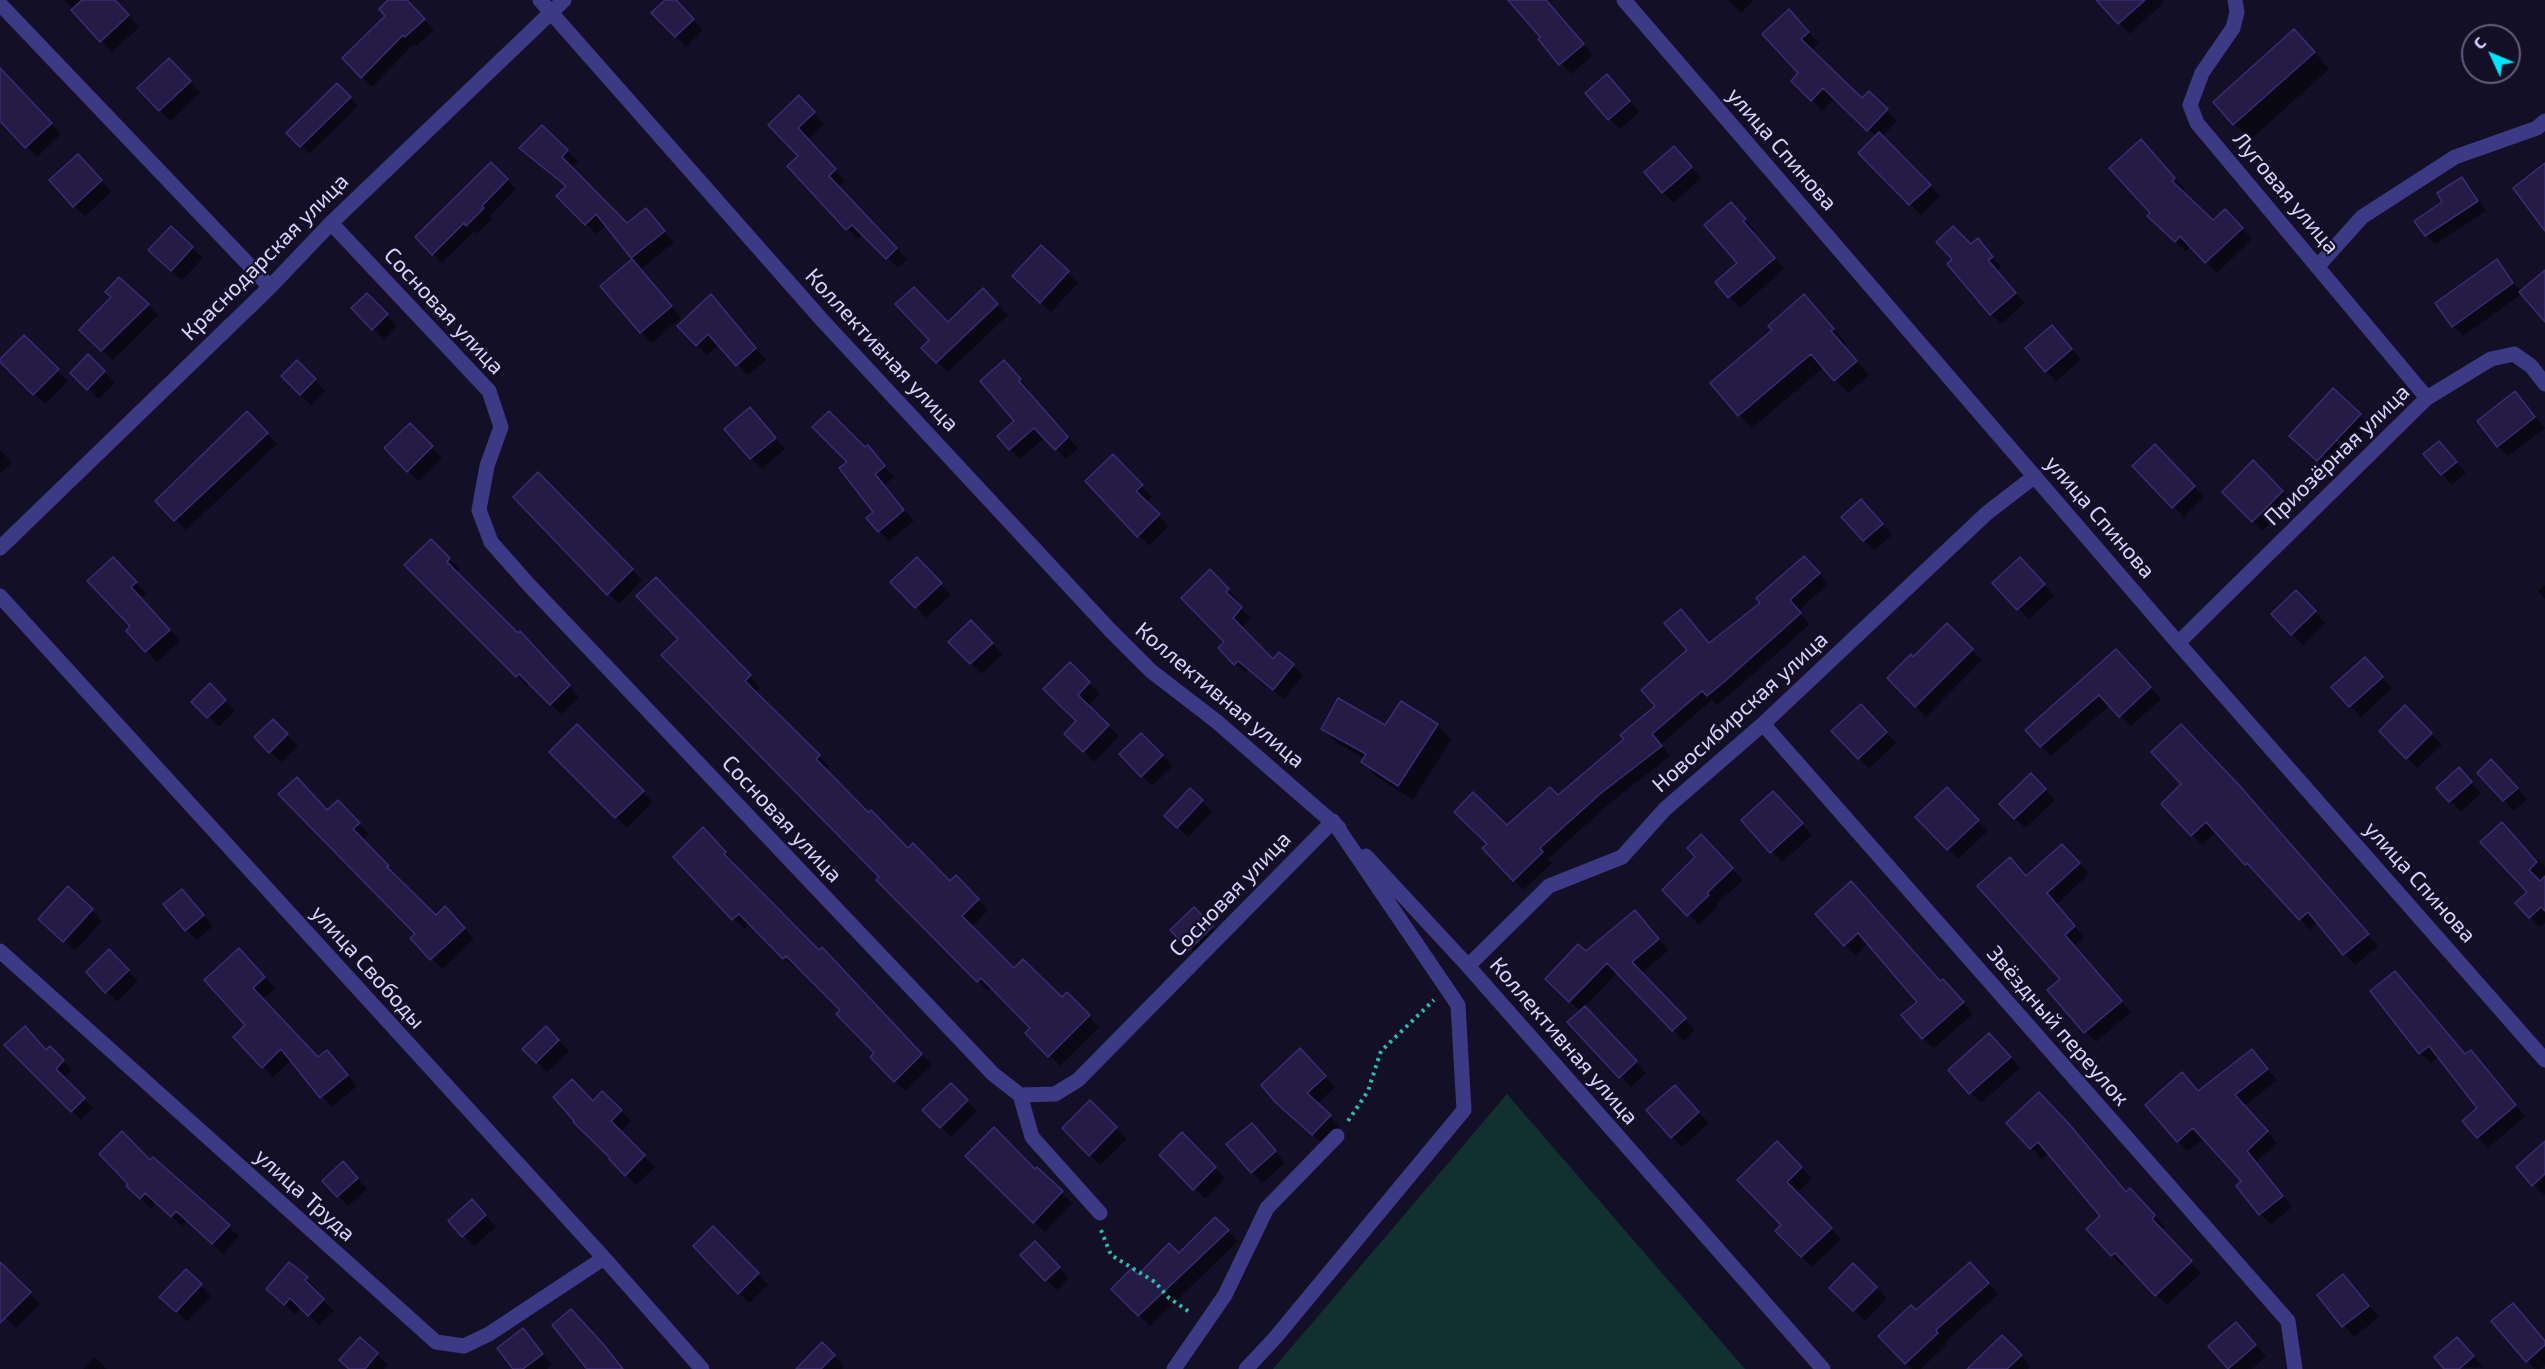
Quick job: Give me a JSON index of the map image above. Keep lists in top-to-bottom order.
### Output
{
  "streets": {
    "street": [
      "улица Спинова",
      "Луговая улица",
      "Краснодарская улица",
      "Сосновая улица",
      "Коллективная улица",
      "Приозёрная улица",
      "Новосибирская улица",
      "улица Свободы",
      "Звёздный переулок",
      "улица Труда"
    ]
  },
  "crossings": [
    ["улица Спинова", "Приозёрная улица"],
    ["улица Спинова", "Новосибирская улица"],
    ["Луговая улица", "Приозёрная улица"],
    ["Краснодарская улица", "Сосновая улица"],
    ["Краснодарская улица", "Коллективная улица"],
    ["Сосновая улица", "Коллективная улица"],
    ["Коллективная улица", "Новосибирская улица"],
    ["Новосибирская улица", "Звёздный переулок"],
    ["улица Свободы", "улица Труда"]
  ],
  "north": "top left"
}
